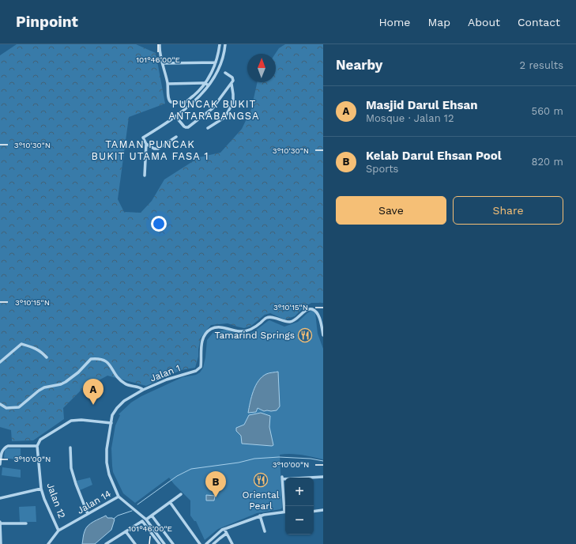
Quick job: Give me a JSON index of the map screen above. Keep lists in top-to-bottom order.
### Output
{
  "streets": {
    "street": ["Jalan 1", "Jalan 12", "Jalan 14"]
  },
  "crossings": [
    ["Jalan 1", "Jalan 14"],
    ["Jalan 12", "Jalan 14"]
  ],
  "districts": ["PUNCAK BUKIT ANTARABANGSA", "TAMAN PUNCAK BUKIT UTAMA FASA 1"],
  "places": {
    "restaurant": ["Tamarind Springs", "Oriental Pearl"]
  },
  "north": "top",
  "page": {
    "header": "Pinpoint",
    "nav": [
      "Home",
      "Map",
      "About",
      "Contact"
    ],
    "heading": ["Nearby", "2 results"],
    "list": [
      {
        "mark": "A",
        "name": "Masjid Darul Ehsan",
        "note": "Mosque · Jalan 12",
        "value": "560 m"
      },
      {
        "mark": "B",
        "name": "Kelab Darul Ehsan Pool",
        "note": "Sports",
        "value": "820 m"
      }
    ],
    "buttons": ["Save", "Share"],
    "pins": ["A", "B"],
    "map_buttons": ["+", "−"]
  },
  "coordinates": [
    "101°46'00\"E",
    "3°10'30\"N",
    "3°10'15\"N",
    "3°10'00\"N"
  ]
}
